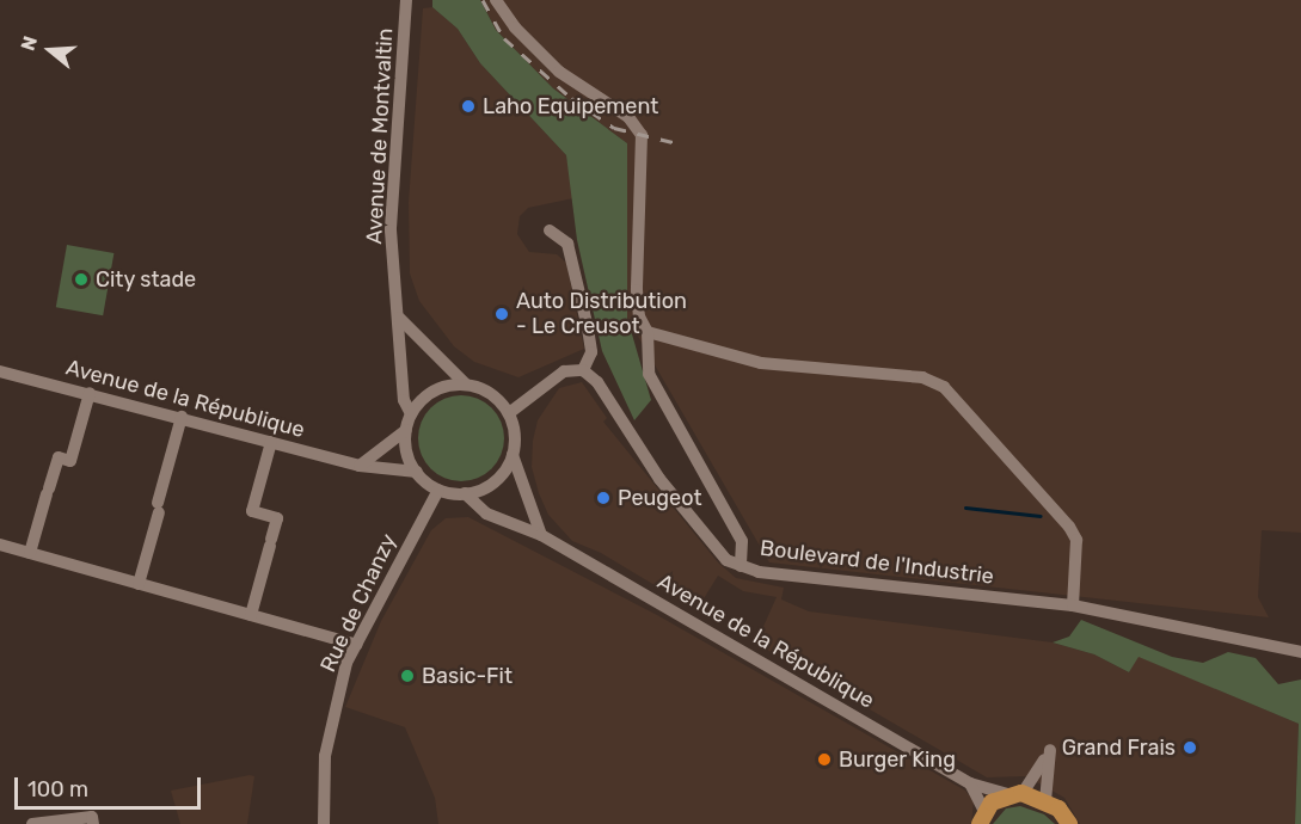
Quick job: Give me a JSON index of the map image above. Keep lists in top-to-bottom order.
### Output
{
  "streets": {
    "street": [
      "Avenue de Montvaltin",
      "Avenue de la République",
      "Boulevard de l'Industrie",
      "Rue de Chanzy"
    ]
  },
  "crossings": [
    ["Avenue de Montvaltin", "Avenue de la République"],
    ["Avenue de Montvaltin", "Rue de Chanzy"],
    ["Avenue de la République", "Rue de Chanzy"]
  ],
  "places": [
    "Laho Equipement",
    "City stade",
    "Auto Distribution - Le Creusot",
    "Peugeot",
    "Basic-Fit",
    "Grand Frais",
    "Burger King"
  ],
  "scale_bar": "100 m",
  "north": "left"
}
